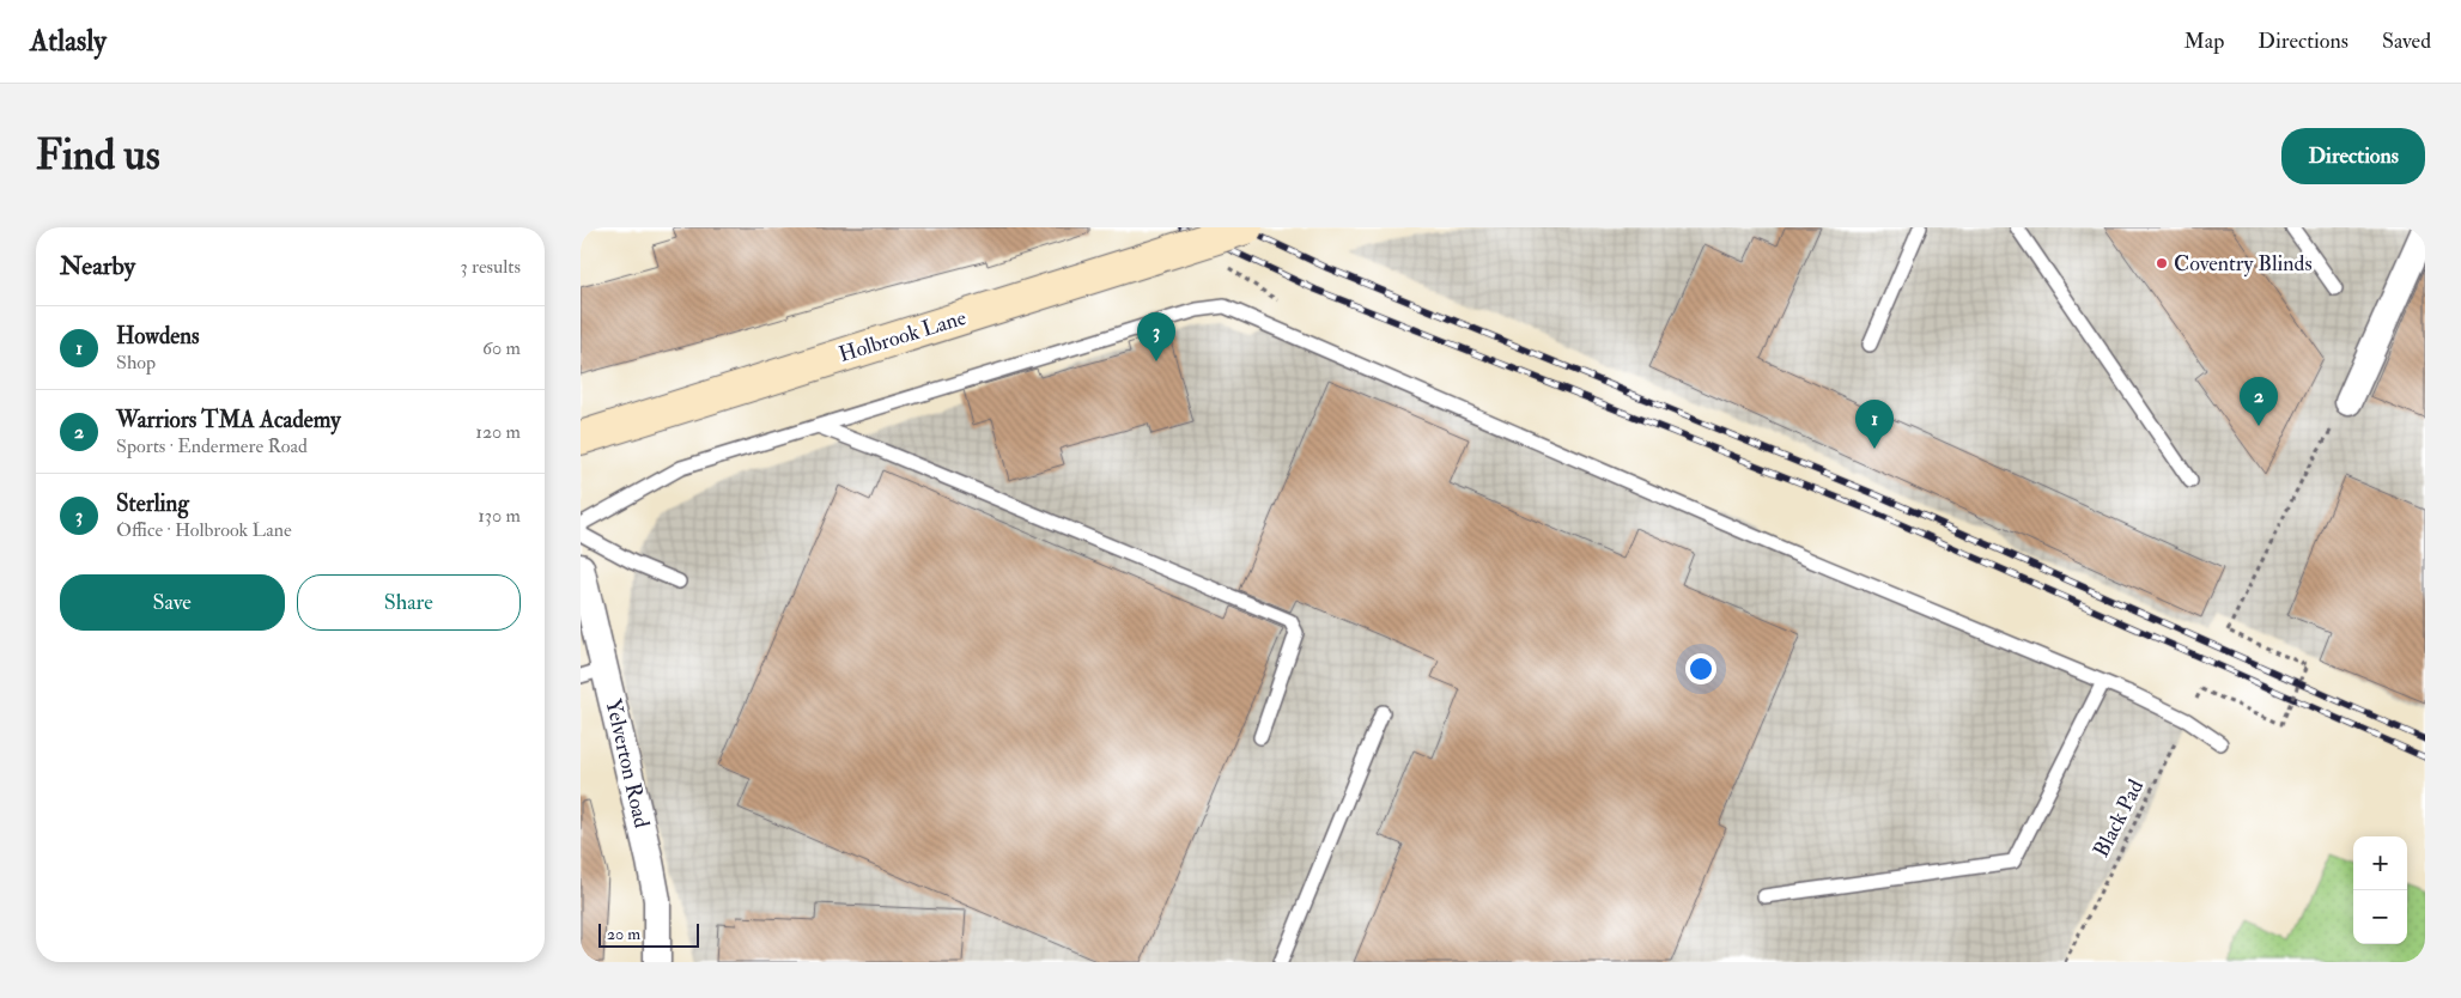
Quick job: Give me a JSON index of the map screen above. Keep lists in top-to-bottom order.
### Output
{
  "streets": {
    "main road": ["Holbrook Lane"],
    "street": ["Yelverton Road"],
    "path": ["Black Pad"]
  },
  "places": ["Coventry Blinds"],
  "scale_bar": "20 m",
  "page": {
    "header": "Atlasly",
    "nav": ["Map", "Directions", "Saved"],
    "buttons": [
      "Directions",
      ["Save", "Share"]
    ],
    "title": "Find us",
    "heading": ["Nearby", "3 results"],
    "list": [
      {
        "mark": "1",
        "name": "Howdens",
        "note": "Shop",
        "value": "60 m"
      },
      {
        "mark": "2",
        "name": "Warriors TMA Academy",
        "note": "Sports · Endermere Road",
        "value": "120 m"
      },
      {
        "mark": "3",
        "name": "Sterling",
        "note": "Office · Holbrook Lane",
        "value": "130 m"
      }
    ],
    "pins": ["3", "2", "1"],
    "map_buttons": ["+", "−"],
    "scale": "20 m"
  }
}
